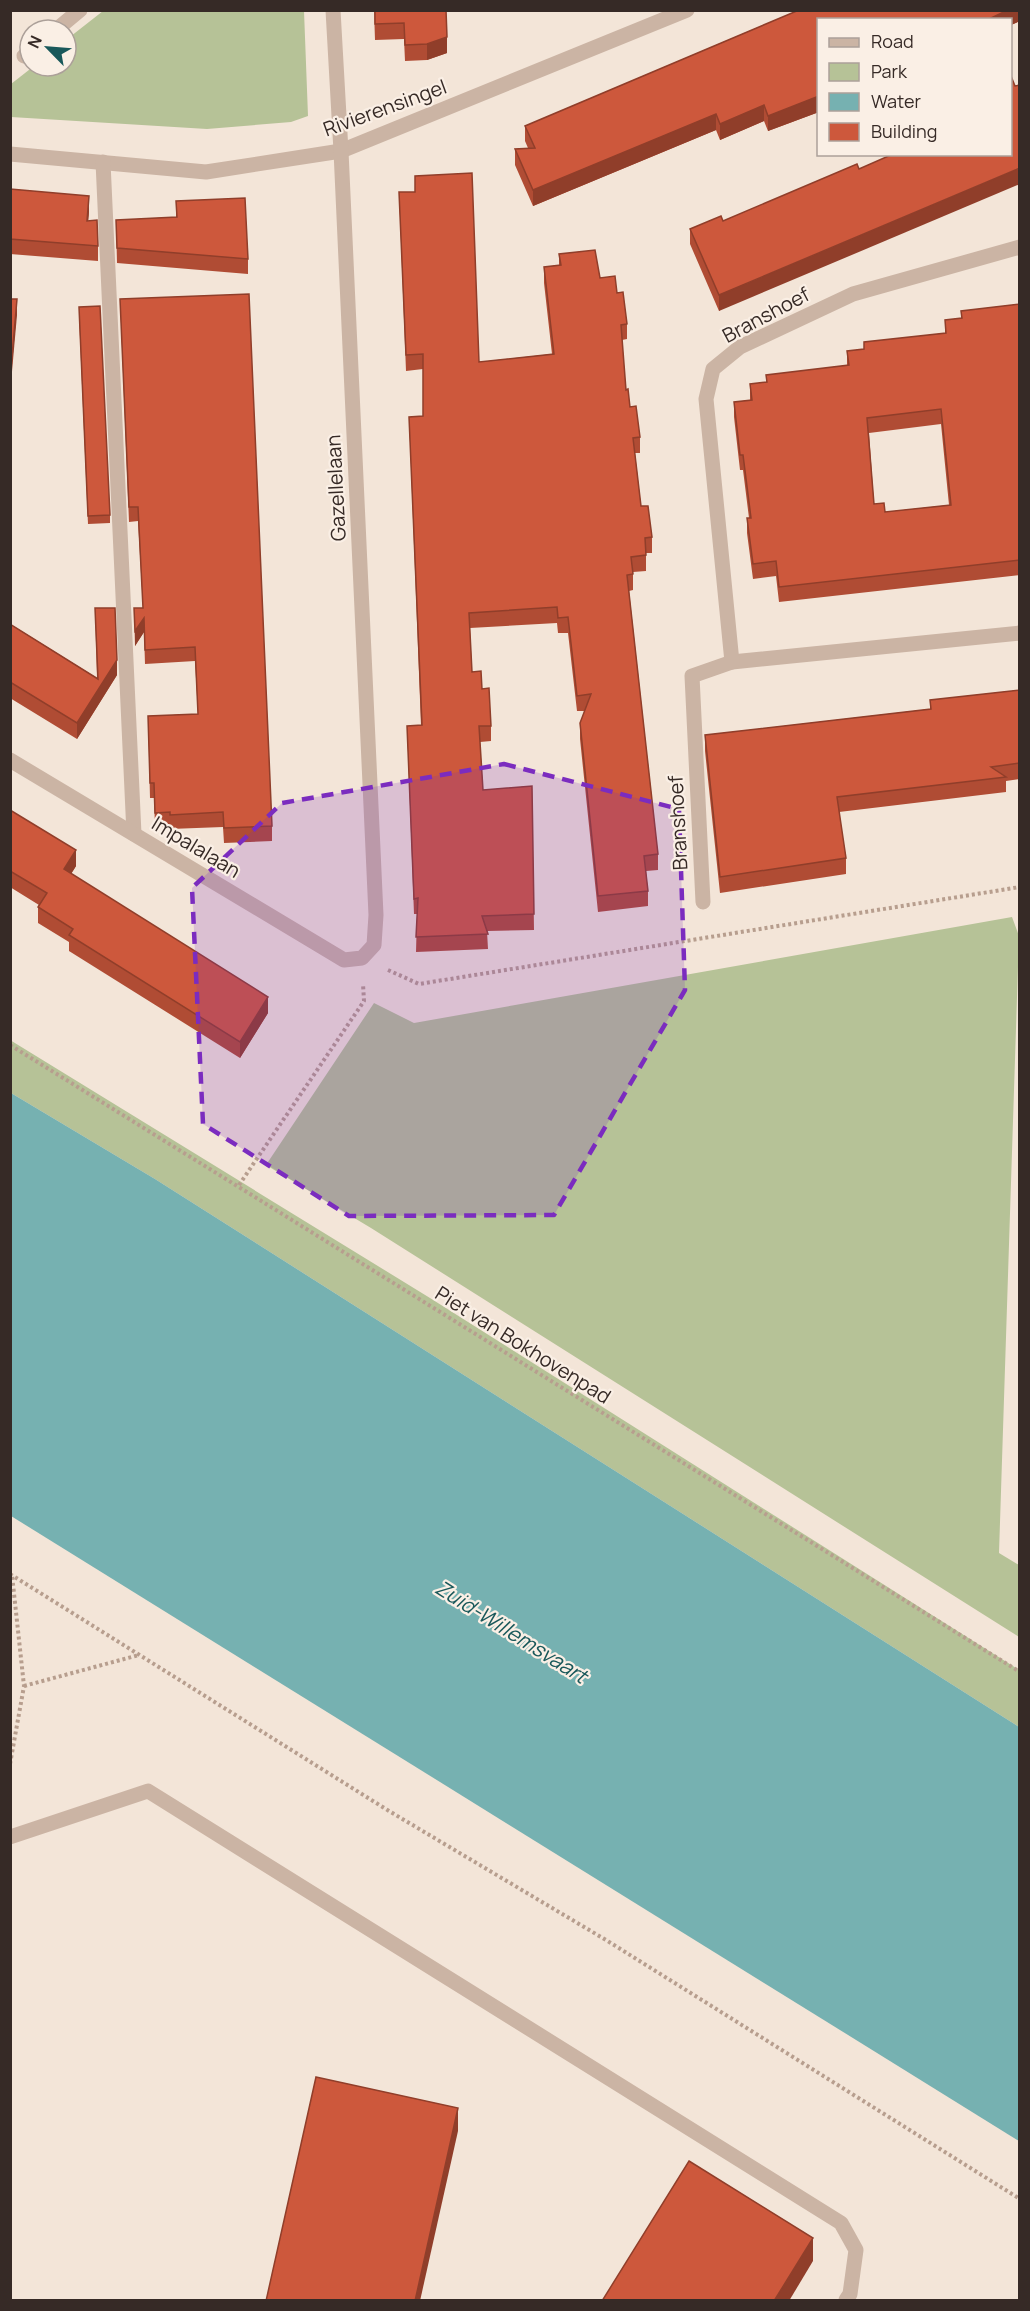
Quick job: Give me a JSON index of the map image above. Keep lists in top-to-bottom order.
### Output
{
  "streets": {
    "street": [
      "Rivierensingel",
      "Branshoef",
      "Gazellelaan",
      "Impalalaan"
    ],
    "path": ["Piet van Bokhovenpad"]
  },
  "crossings": [
    ["Rivierensingel", "Gazellelaan"],
    ["Gazellelaan", "Impalalaan"]
  ],
  "water": ["Zuid-Willemsvaart"],
  "legend": [
    "Road",
    "Park",
    "Water",
    "Building"
  ],
  "north": "top left"
}
